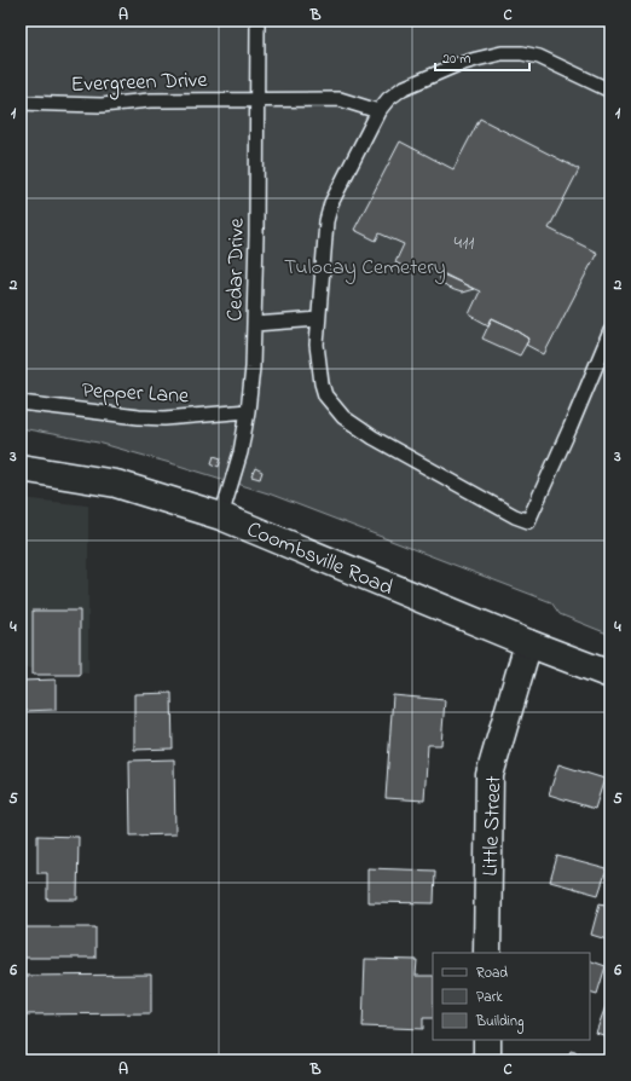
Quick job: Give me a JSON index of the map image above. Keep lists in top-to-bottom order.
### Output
{
  "streets": {
    "street": ["Coombsville Road", "Little Street"],
    "lane": ["Evergreen Drive", "Cedar Drive", "Pepper Lane"]
  },
  "crossings": [
    ["Evergreen Drive", "Cedar Drive"],
    ["Cedar Drive", "Pepper Lane"],
    ["Cedar Drive", "Coombsville Road"],
    ["Coombsville Road", "Little Street"]
  ],
  "parks": ["Tulocay Cemetery"],
  "house_numbers": ["411"],
  "legend": ["Road", "Park", "Building"],
  "scale_bar": "20 m",
  "grid": {
    "columns": ["A", "B", "C"],
    "rows": [
      "1",
      "2",
      "3",
      "4",
      "5",
      "6"
    ]
  }
}
